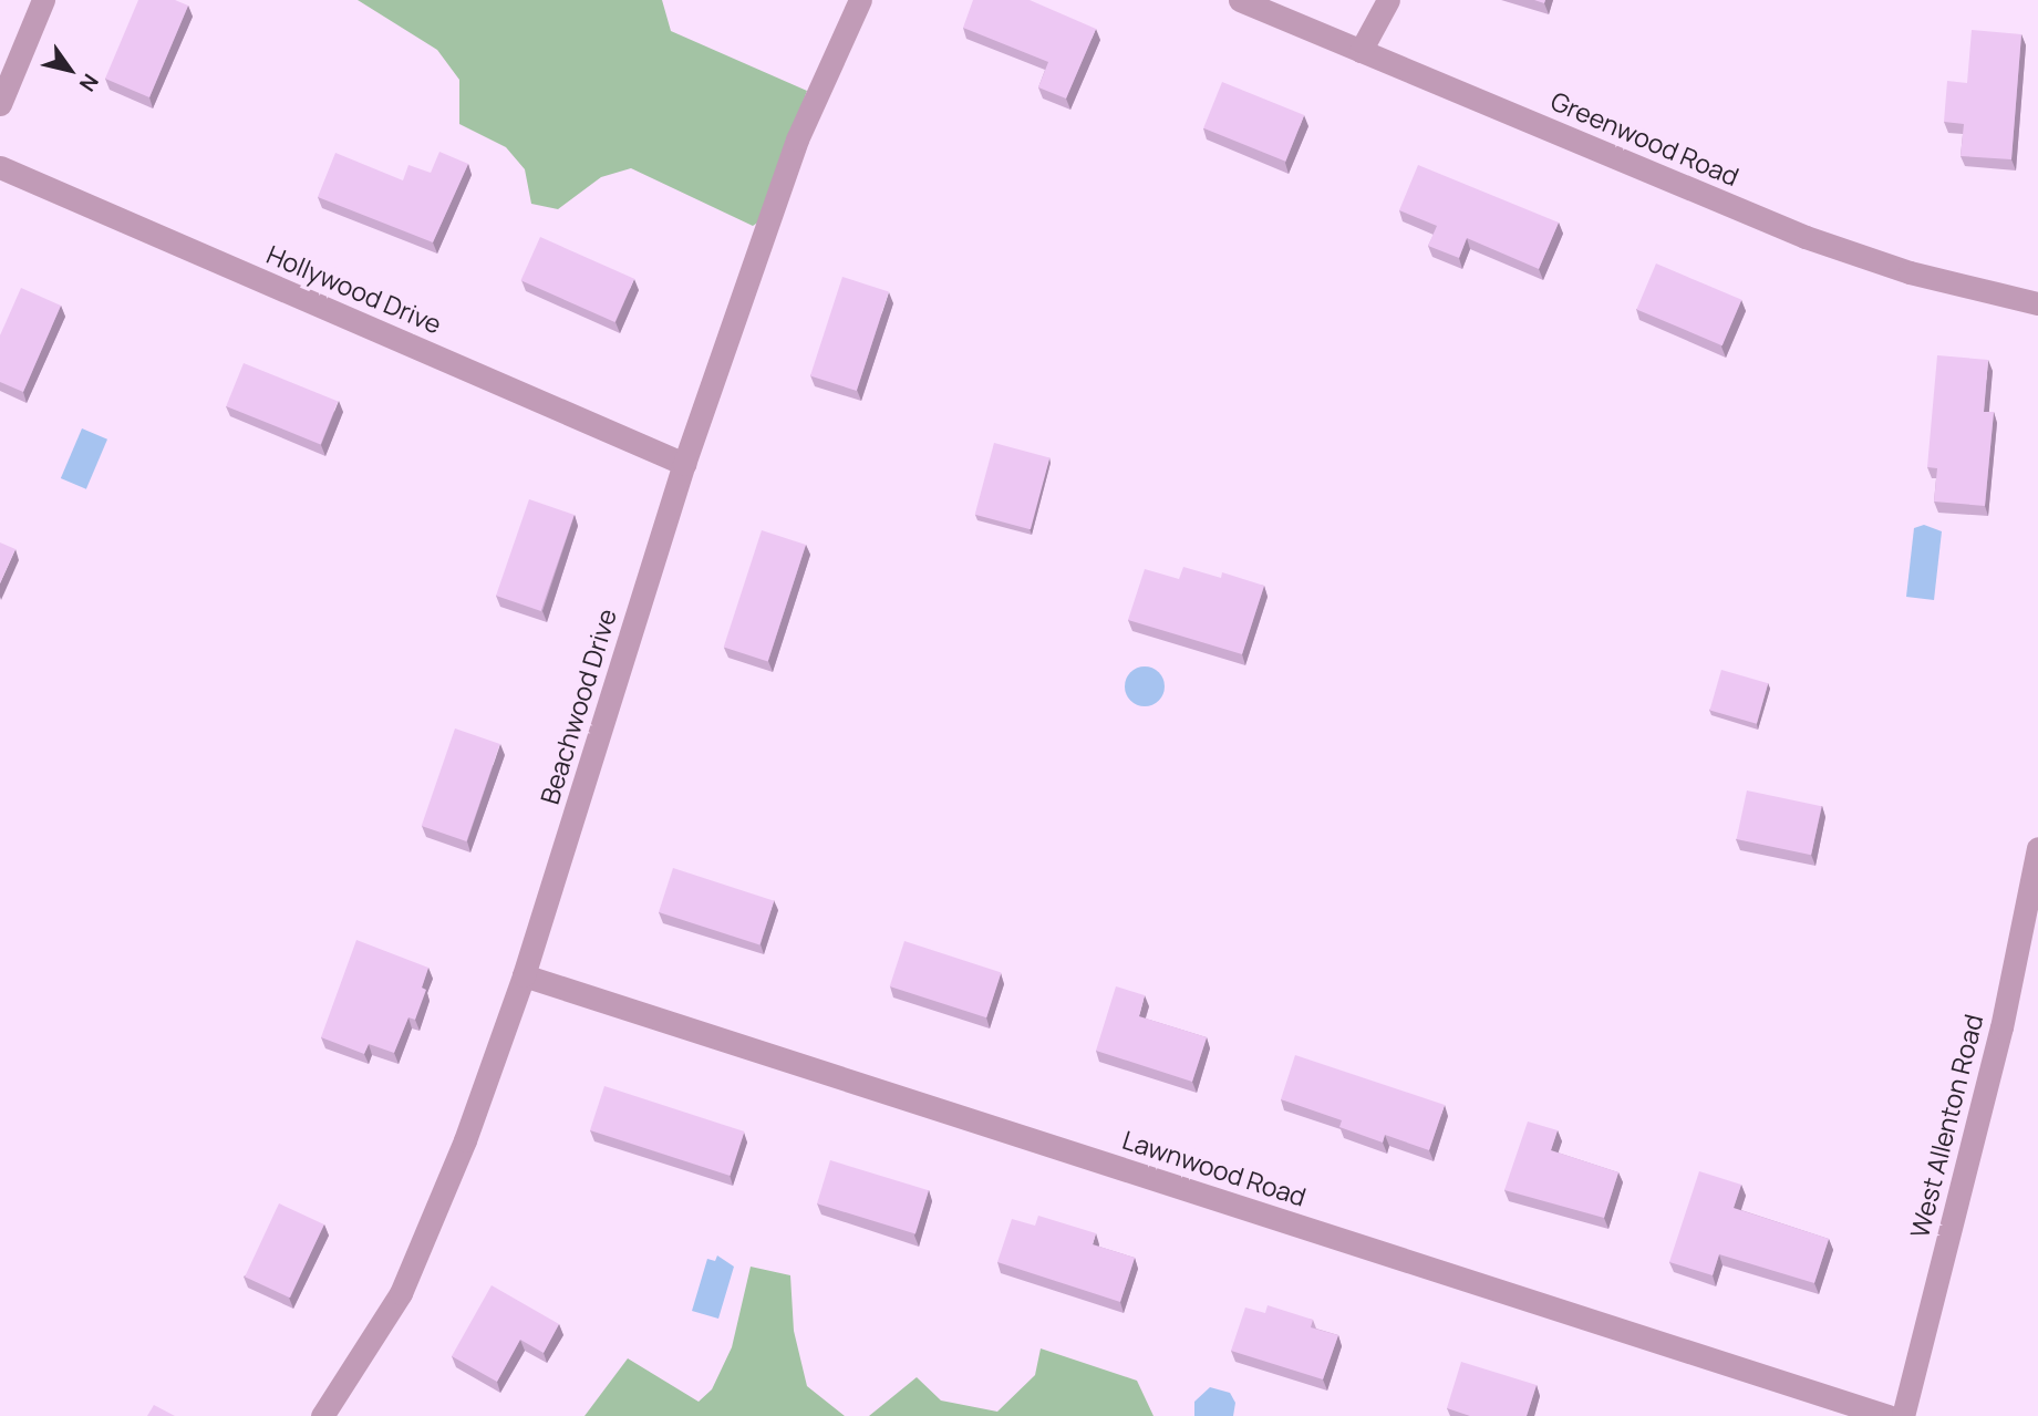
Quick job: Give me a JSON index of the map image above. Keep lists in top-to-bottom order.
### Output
{
  "streets": {
    "street": [
      "Greenwood Road",
      "Hollywood Drive",
      "Beachwood Drive",
      "West Allenton Road",
      "Lawnwood Road"
    ]
  },
  "crossings": [
    ["Hollywood Drive", "Beachwood Drive"],
    ["Beachwood Drive", "Lawnwood Road"]
  ],
  "north": "bottom right"
}
